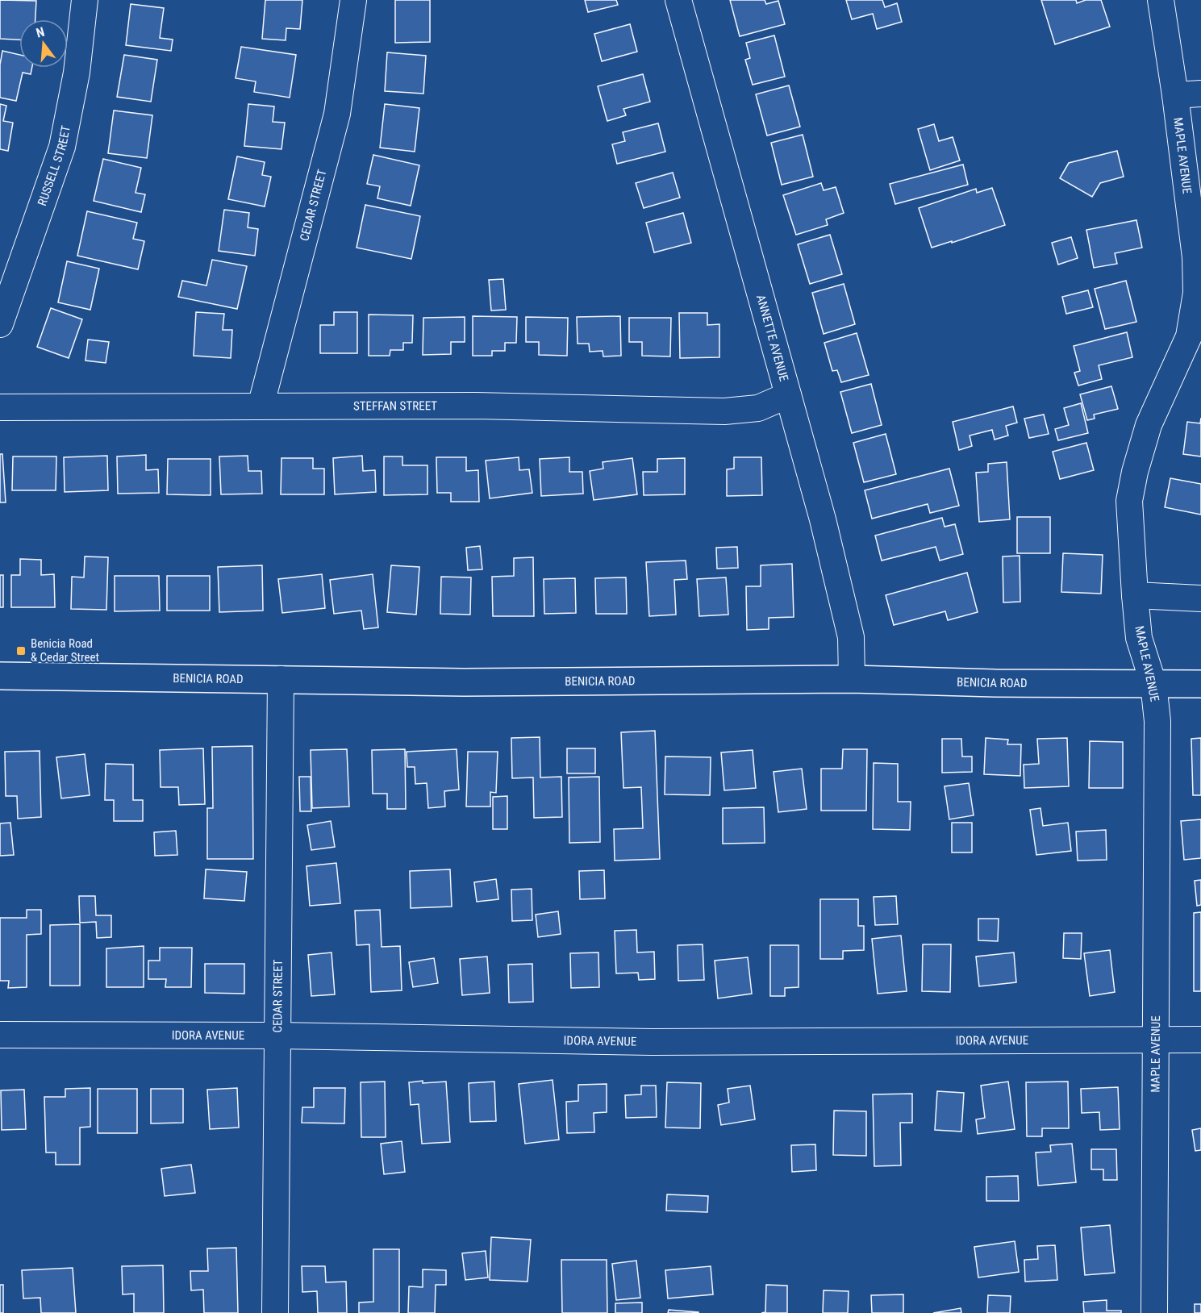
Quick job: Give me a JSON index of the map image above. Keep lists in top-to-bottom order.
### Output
{
  "streets": {
    "main road": ["BENICIA ROAD"],
    "street": [
      "MAPLE AVENUE",
      "RUSSELL STREET",
      "CEDAR STREET",
      "ANNETTE AVENUE",
      "STEFFAN STREET",
      "IDORA AVENUE"
    ]
  },
  "crossings": [
    ["MAPLE AVENUE", "BENICIA ROAD"],
    ["MAPLE AVENUE", "IDORA AVENUE"],
    ["CEDAR STREET", "STEFFAN STREET"],
    ["CEDAR STREET", "BENICIA ROAD"],
    ["CEDAR STREET", "IDORA AVENUE"],
    ["ANNETTE AVENUE", "STEFFAN STREET"],
    ["ANNETTE AVENUE", "BENICIA ROAD"]
  ],
  "places": {
    "transit": ["Benicia Road & Cedar Street"]
  },
  "north": "top"
}
